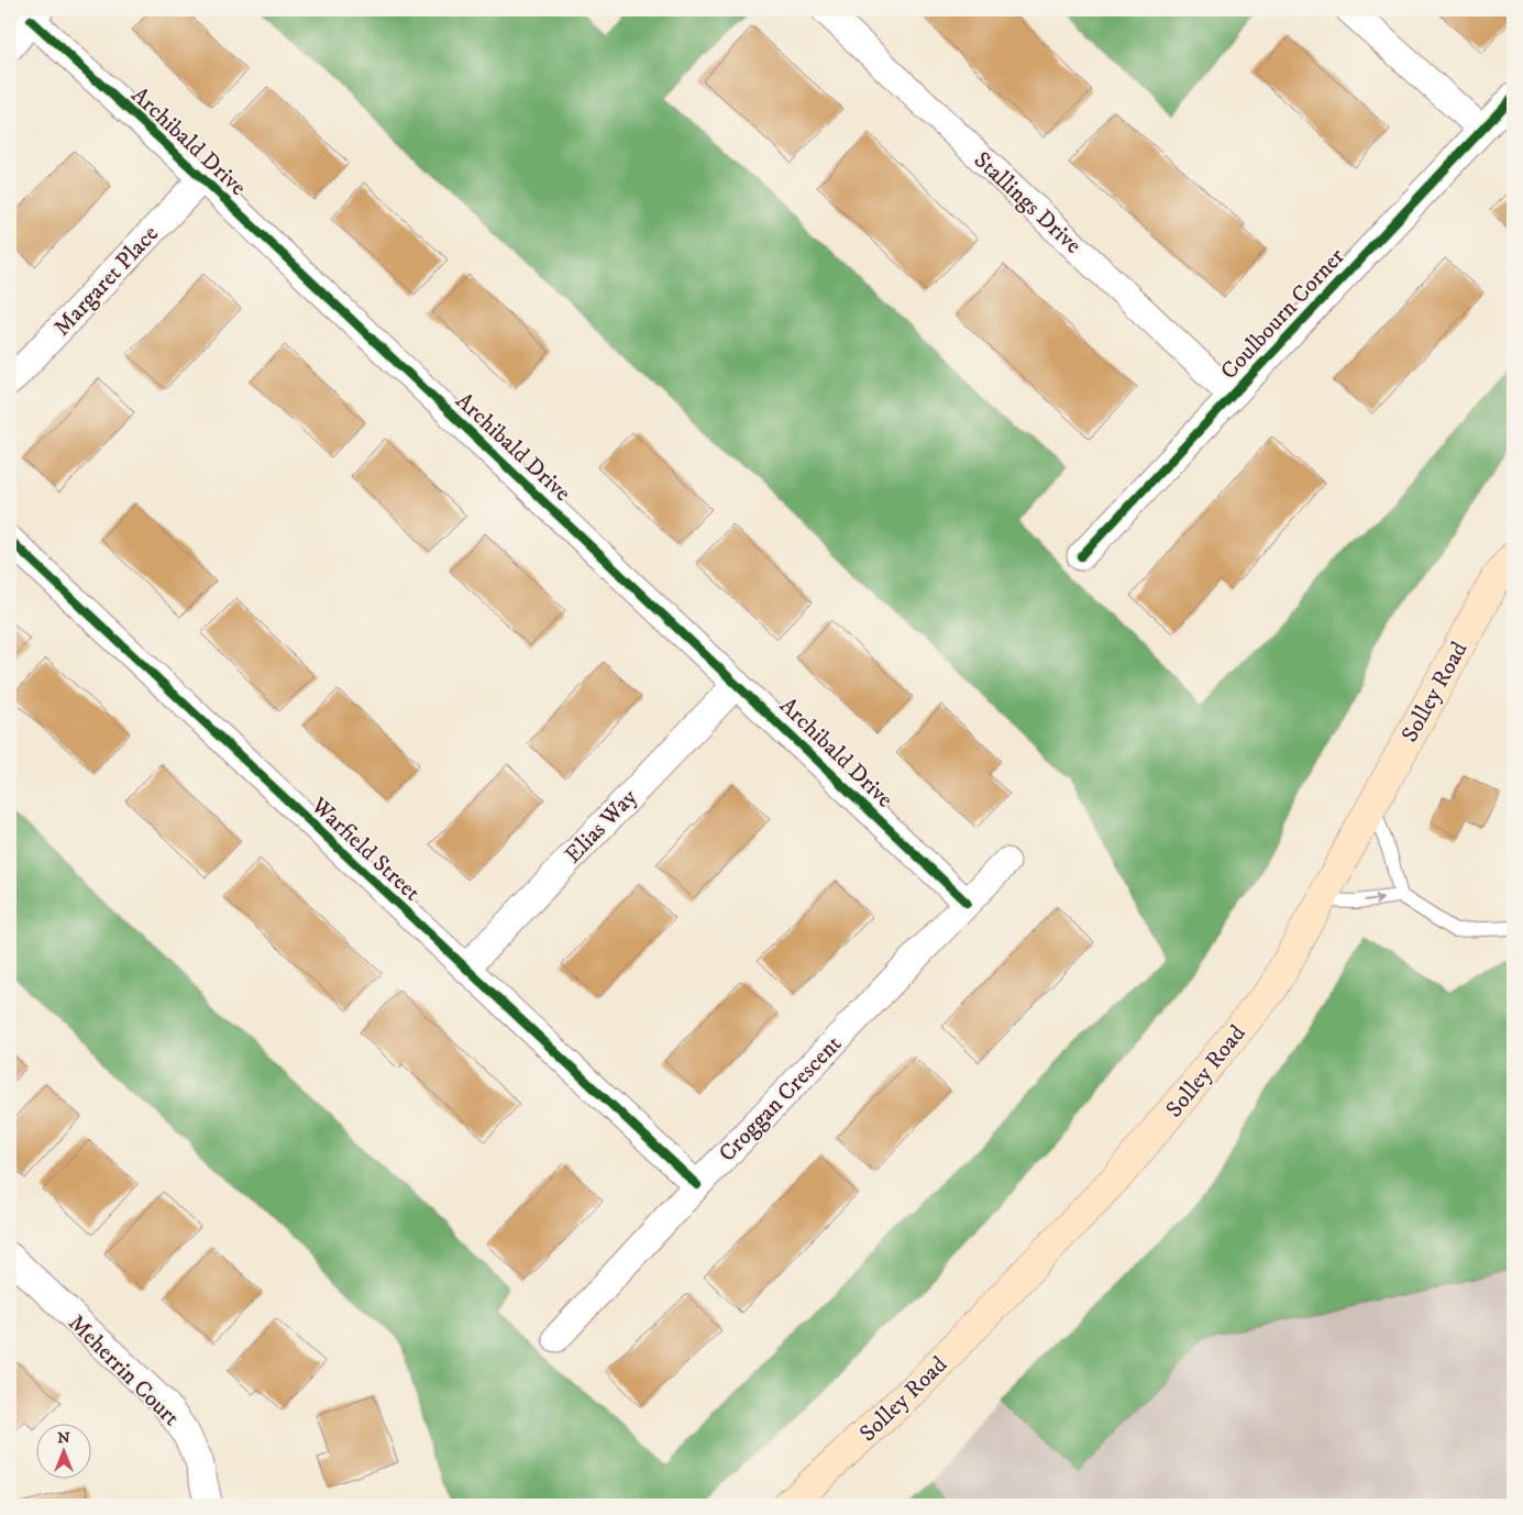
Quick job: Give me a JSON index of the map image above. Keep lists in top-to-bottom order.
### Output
{
  "streets": {
    "main road": ["Solley Road"],
    "street": [
      "Archibald Drive",
      "Stallings Drive",
      "Margaret Place",
      "Coulbourn Corner",
      "Elias Way",
      "Warfield Street",
      "Croggan Crescent",
      "Meherrin Court"
    ]
  },
  "crossings": [
    ["Archibald Drive", "Margaret Place"],
    ["Archibald Drive", "Elias Way"],
    ["Archibald Drive", "Croggan Crescent"],
    ["Stallings Drive", "Coulbourn Corner"],
    ["Elias Way", "Warfield Street"],
    ["Warfield Street", "Croggan Crescent"]
  ],
  "north": "top"
}
